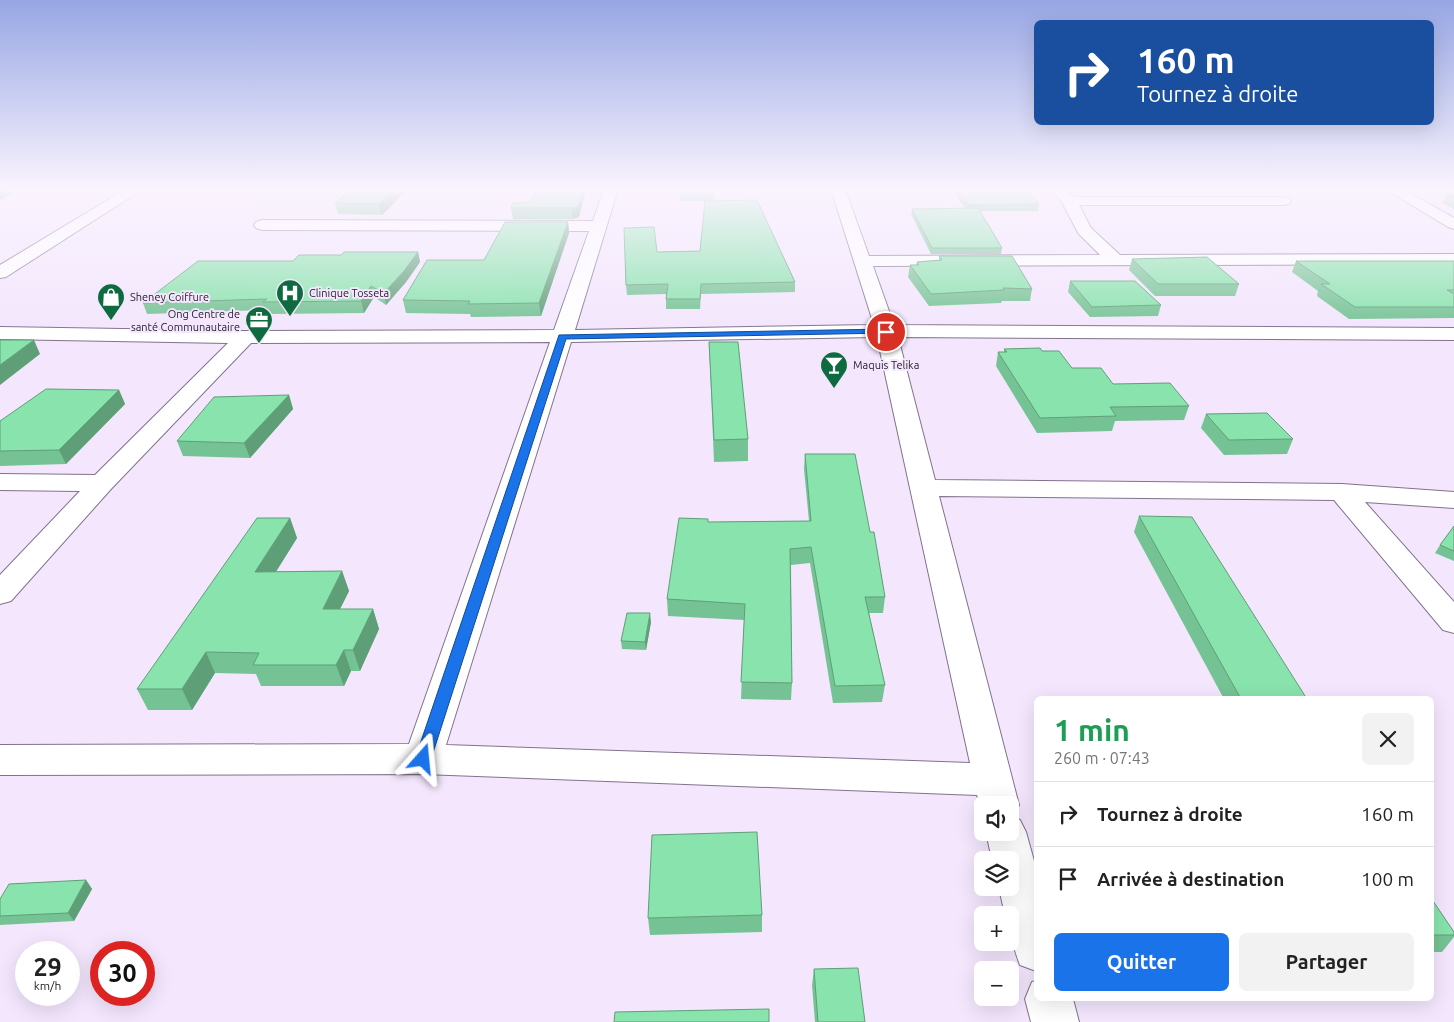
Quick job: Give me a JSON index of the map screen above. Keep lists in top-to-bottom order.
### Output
{
  "places": {
    "hospital": ["Clinique Tosseta"],
    "shop": ["Sheney Coiffure"],
    "office": ["Ong Centre de santé Communautaire"],
    "bar": ["Maquis Telika"]
  },
  "page": {
    "turn": ["160 m", "Tournez à droite"],
    "heading": ["1 min", "260 m · 07:43"],
    "list": [
      {
        "name": "Tournez à droite",
        "value": "160 m"
      },
      {
        "name": "Arrivée à destination",
        "value": "100 m"
      }
    ],
    "map_buttons": ["+", "−"],
    "buttons": ["Quitter", "Partager"],
    "speed": "29 km/h",
    "limit": "30"
  }
}
